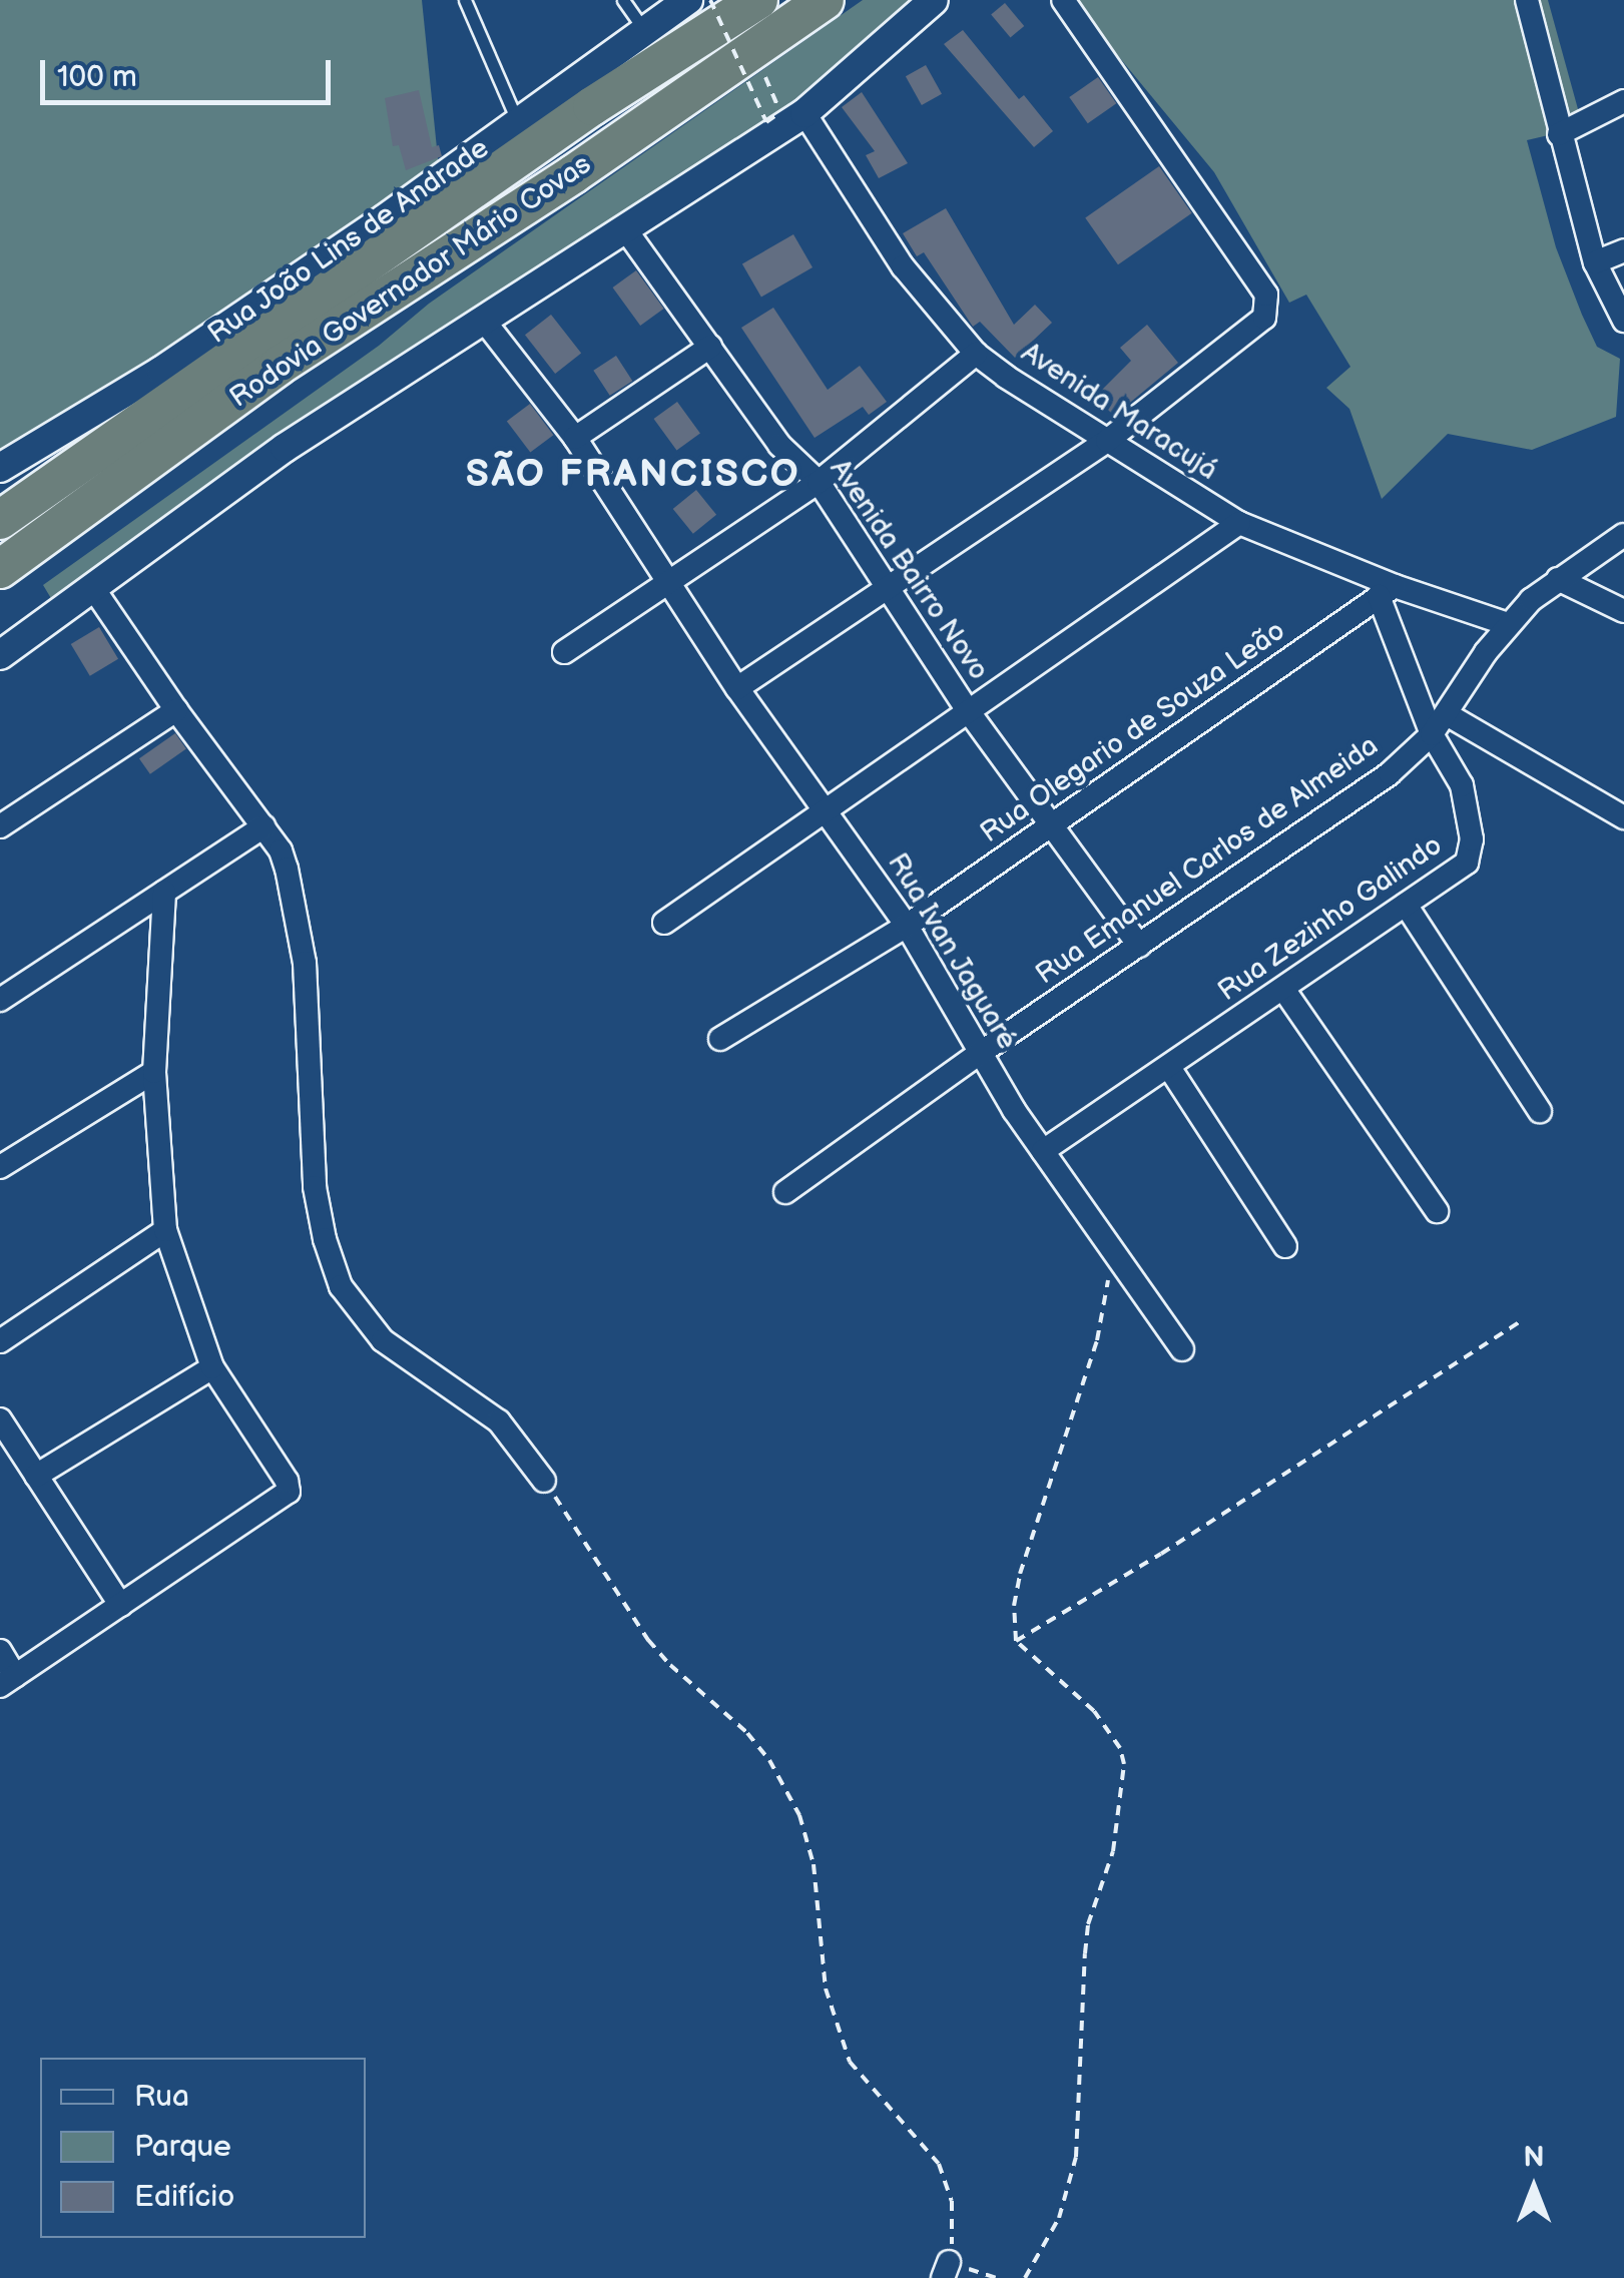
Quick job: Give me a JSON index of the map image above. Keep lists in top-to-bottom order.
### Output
{
  "streets": {
    "highway": ["Rodovia Governador Mário Covas"],
    "street": [
      "Rua João Lins de Andrade",
      "Avenida Maracujá",
      "Avenida Bairro Novo",
      "Rua Olegario de Souza Leão",
      "Rua Emanuel Carlos de Almeida",
      "Rua Zezinho Galindo",
      "Rua Ivan Jaguaré"
    ]
  },
  "crossings": [
    ["Avenida Maracujá", "Rua Olegario de Souza Leão"],
    ["Avenida Maracujá", "Rua Emanuel Carlos de Almeida"],
    ["Avenida Maracujá", "Rua Zezinho Galindo"],
    ["Avenida Bairro Novo", "Rua Olegario de Souza Leão"],
    ["Avenida Bairro Novo", "Rua Emanuel Carlos de Almeida"],
    ["Rua Olegario de Souza Leão", "Rua Zezinho Galindo"],
    ["Rua Olegario de Souza Leão", "Rua Ivan Jaguaré"],
    ["Rua Emanuel Carlos de Almeida", "Rua Zezinho Galindo"],
    ["Rua Emanuel Carlos de Almeida", "Rua Ivan Jaguaré"],
    ["Rua Zezinho Galindo", "Rua Ivan Jaguaré"]
  ],
  "districts": ["SÃO FRANCISCO"],
  "legend": ["Rua", "Parque", "Edifício"],
  "scale_bar": "100 m",
  "north": "top"
}
